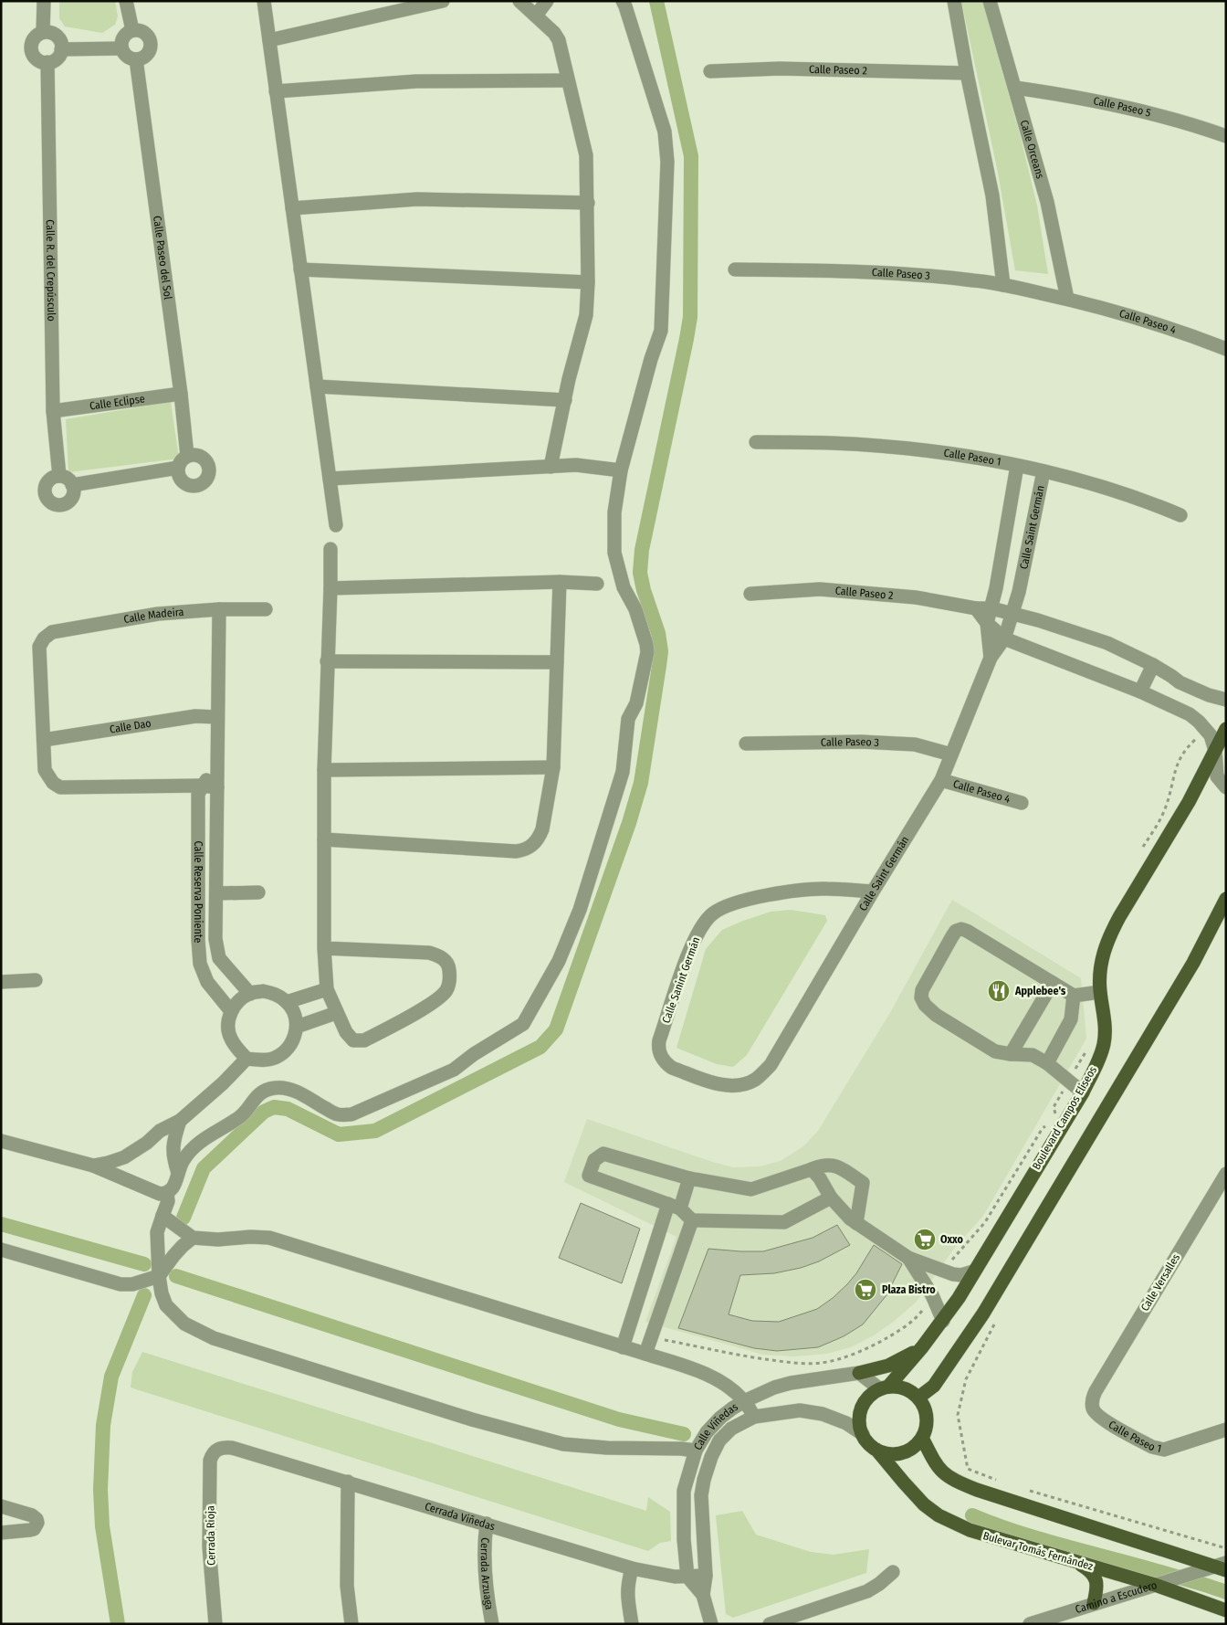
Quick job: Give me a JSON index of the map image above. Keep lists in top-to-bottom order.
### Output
{
  "streets": {
    "main road": ["Boulevard Campos Eliseos", "Bulevar Tomás Fernández"],
    "street": [
      "Calle Paseo 2",
      "Calle Paseo 5",
      "Calle Orceans",
      "Calle Paseo del Sol",
      "Calle R. del Crepúsculo",
      "Calle Paseo 3",
      "Calle Paseo 4",
      "Calle Eclipse",
      "Calle Paseo 1",
      "Calle Saint Germán",
      "Calle Madeira",
      "Calle Dao",
      "Calle Reserva Poniente",
      "Calle Sanint Germán",
      "Calle Versalles",
      "Calle Viñedas",
      "Cerrada Viñedas",
      "Cerrada Rioja",
      "Cerrada Arzuaga",
      "Camino a Escudero"
    ]
  },
  "crossings": [
    ["Calle Paseo 2", "Calle Saint Germán"],
    ["Calle Paseo 5", "Calle Orceans"],
    ["Calle Orceans", "Calle Paseo 3"],
    ["Calle Orceans", "Calle Paseo 4"],
    ["Calle Paseo del Sol", "Calle Eclipse"],
    ["Calle R. del Crepúsculo", "Calle Eclipse"],
    ["Calle Paseo 3", "Calle Paseo 4"],
    ["Calle Paseo 3", "Calle Saint Germán"],
    ["Calle Paseo 4", "Calle Saint Germán"],
    ["Calle Paseo 1", "Calle Saint Germán"],
    ["Calle Paseo 1", "Calle Versalles"],
    ["Calle Saint Germán", "Calle Sanint Germán"],
    ["Calle Madeira", "Calle Dao"],
    ["Calle Madeira", "Calle Reserva Poniente"],
    ["Calle Dao", "Calle Reserva Poniente"],
    ["Boulevard Campos Eliseos", "Calle Viñedas"],
    ["Boulevard Campos Eliseos", "Bulevar Tomás Fernández"],
    ["Calle Viñedas", "Cerrada Viñedas"],
    ["Calle Viñedas", "Bulevar Tomás Fernández"],
    ["Cerrada Viñedas", "Cerrada Rioja"],
    ["Cerrada Viñedas", "Cerrada Arzuaga"],
    ["Bulevar Tomás Fernández", "Camino a Escudero"]
  ],
  "places": {
    "restaurant": ["Applebee's"],
    "supermarket": ["Oxxo", "Plaza Bistro"]
  }
}
